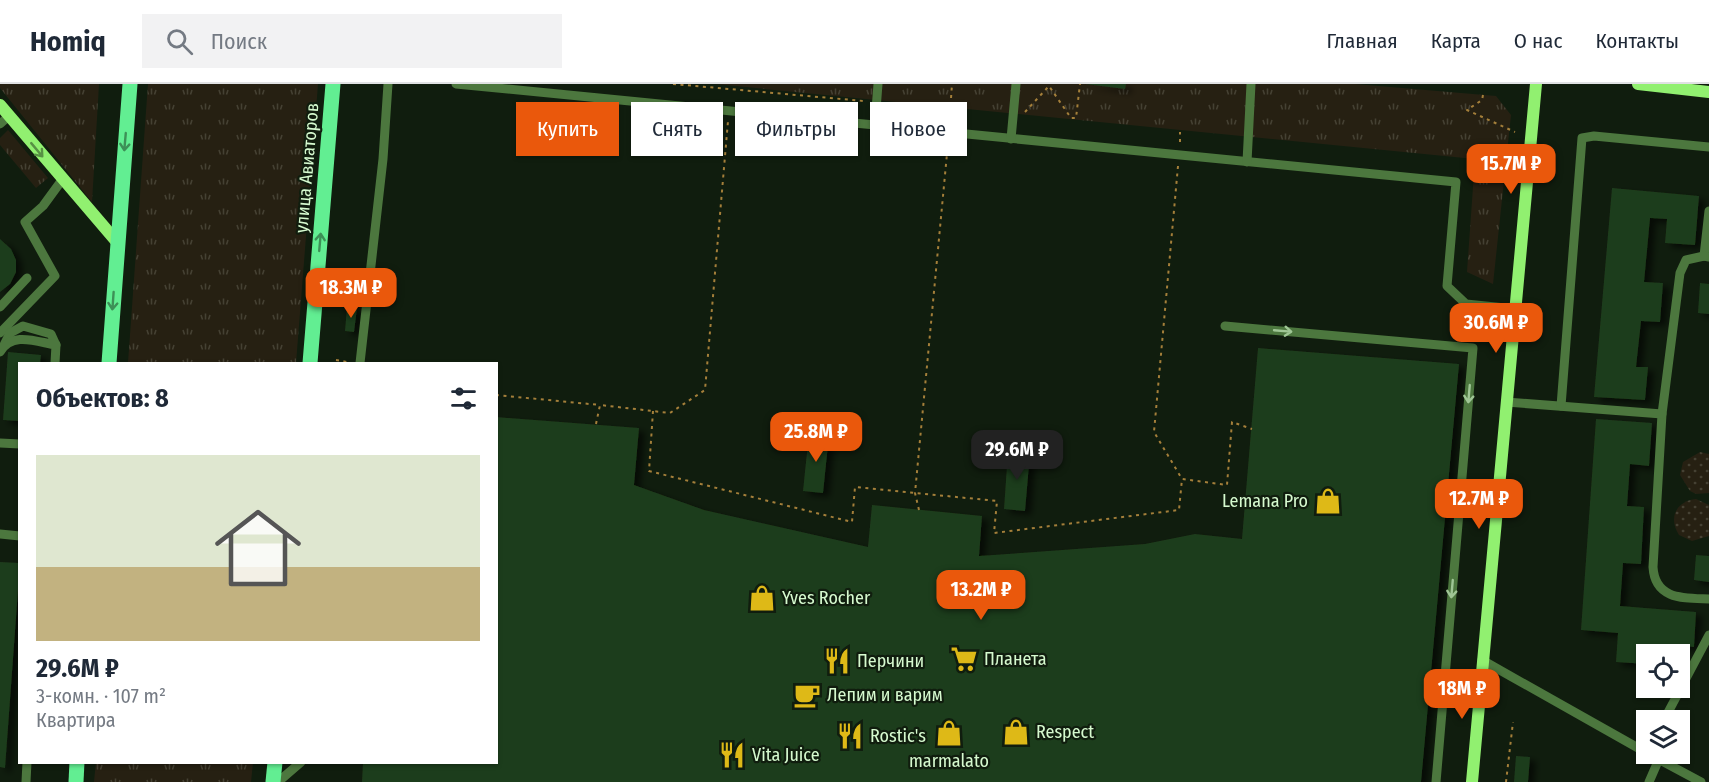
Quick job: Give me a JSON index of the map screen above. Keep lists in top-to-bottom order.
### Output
{
  "streets": {
    "main road": ["улица Авиаторов"]
  },
  "one_way": ["улица Авиаторов"],
  "places": {
    "shop": [
      "Lemana Pro",
      "Yves Rocher",
      "Respect",
      "marmalato"
    ],
    "supermarket": ["Планета"],
    "restaurant": ["Перчини", "Rostic's", "Vita Juice"],
    "cafe": ["Лепим и варим"]
  },
  "page": {
    "header": "Homiq",
    "search": "Поиск",
    "nav": [
      "Главная",
      "Карта",
      "О нас",
      "Контакты"
    ],
    "chip": [
      "Купить",
      "Снять",
      "Фильтры",
      "Новое"
    ],
    "price": [
      "15.7M ₽",
      "18.3M ₽",
      "30.6M ₽",
      "25.8M ₽",
      "29.6M ₽",
      "12.7M ₽",
      "13.2M ₽",
      "18M ₽"
    ],
    "heading": "Объектов: 8",
    "list": [
      {
        "name": "29.6M ₽",
        "note": "3-комн. · 107 m² · Квартира"
      }
    ]
  }
}
